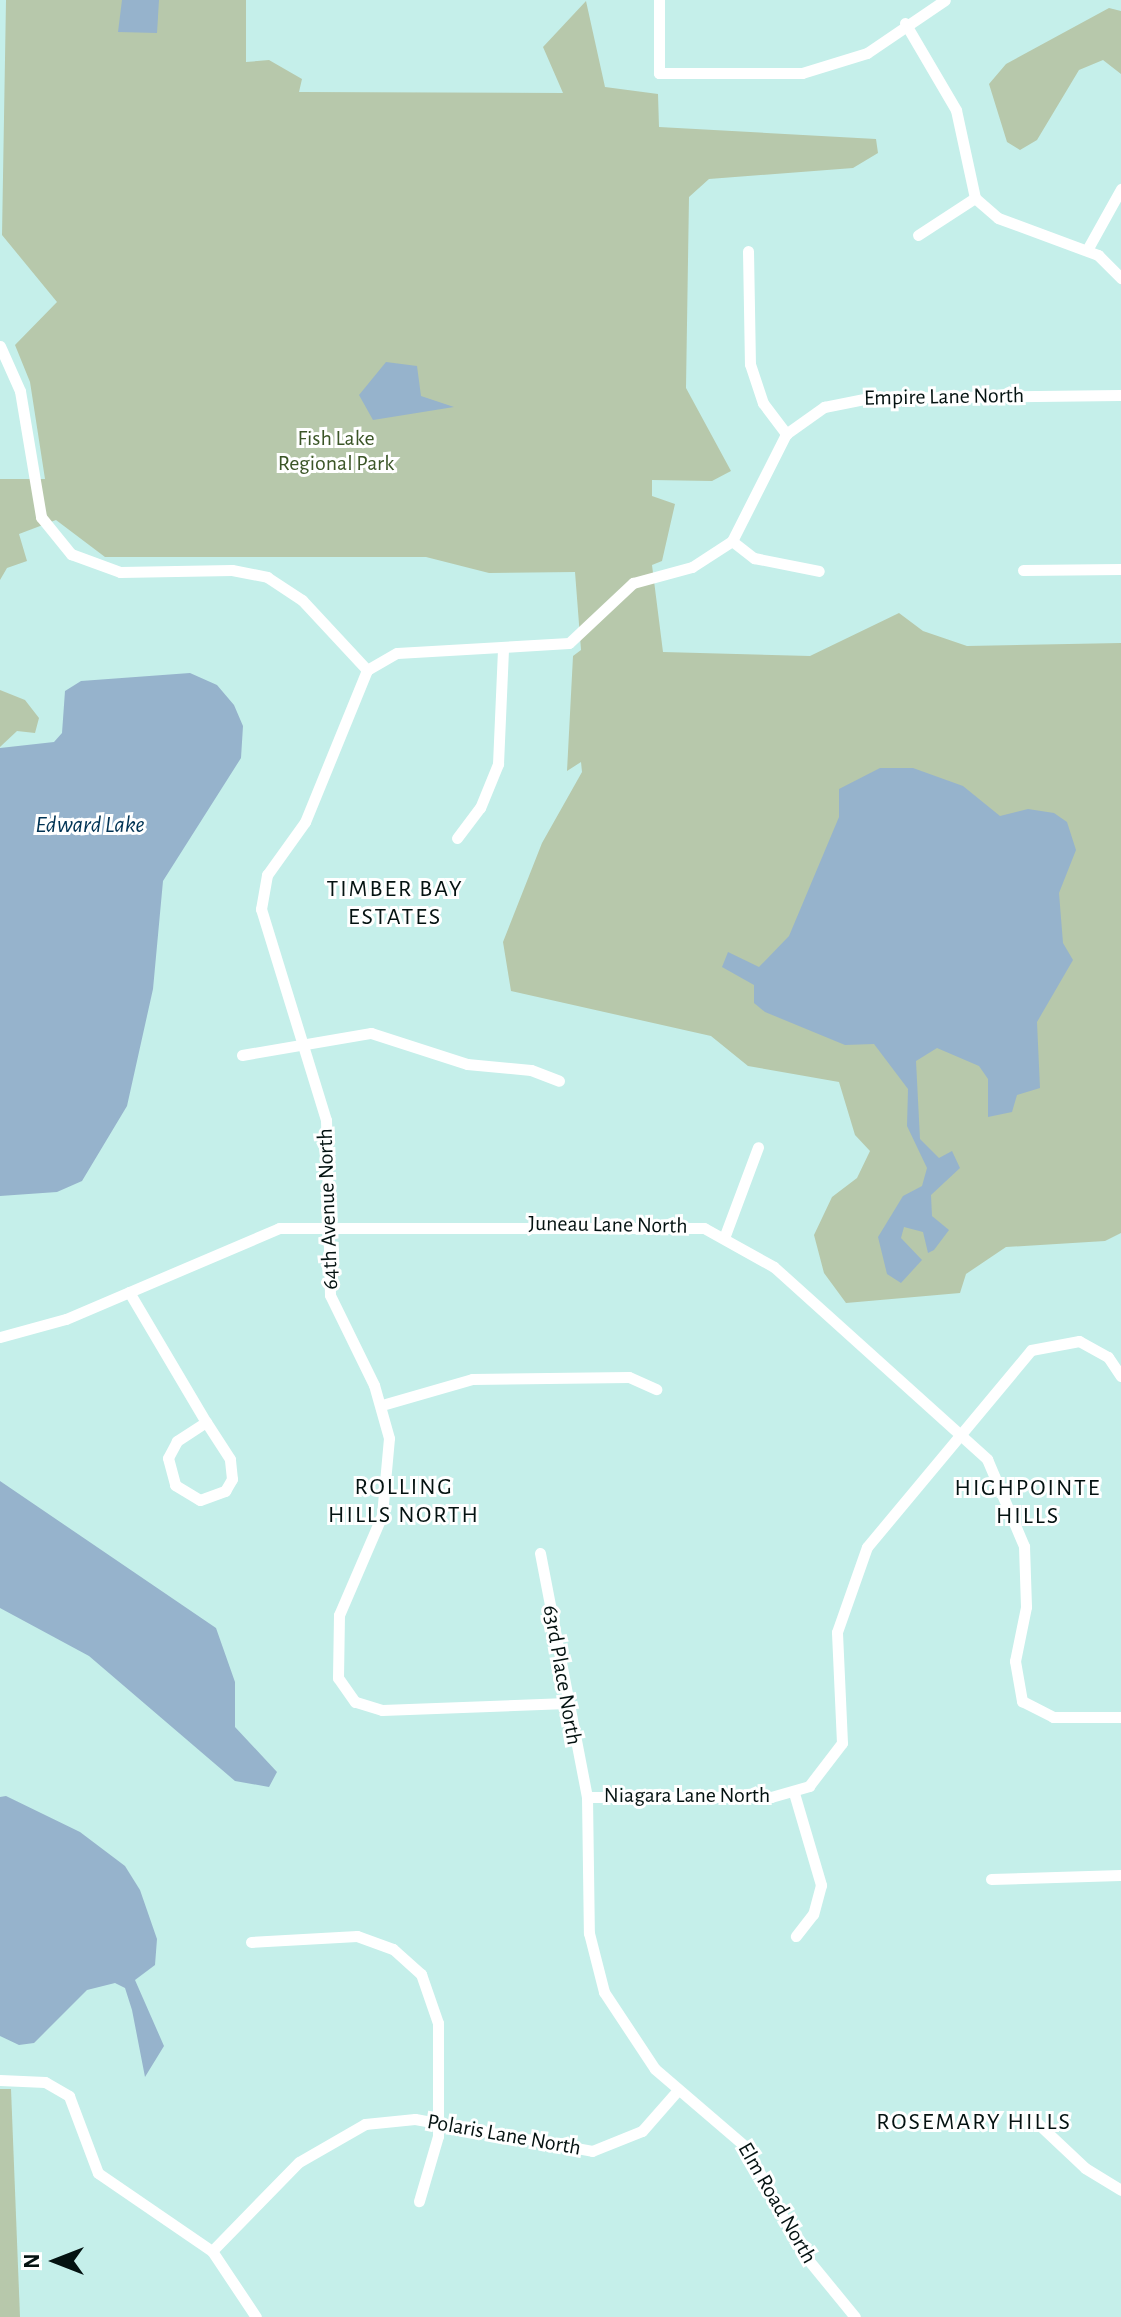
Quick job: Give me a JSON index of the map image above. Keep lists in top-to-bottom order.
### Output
{
  "streets": {
    "street": [
      "Empire Lane North",
      "64th Avenue North",
      "Juneau Lane North",
      "63rd Place North",
      "Niagara Lane North",
      "Polaris Lane North",
      "Elm Road North"
    ]
  },
  "crossings": [
    ["64th Avenue North", "Juneau Lane North"],
    ["64th Avenue North", "63rd Place North"],
    ["Juneau Lane North", "Niagara Lane North"],
    ["63rd Place North", "Niagara Lane North"],
    ["63rd Place North", "Elm Road North"],
    ["Niagara Lane North", "Elm Road North"],
    ["Polaris Lane North", "Elm Road North"]
  ],
  "districts": [
    "TIMBER BAY ESTATES",
    "ROLLING HILLS NORTH",
    "HIGHPOINTE HILLS",
    "ROSEMARY HILLS"
  ],
  "water": ["Edward Lake"],
  "parks": ["Fish Lake Regional Park"],
  "north": "left"
}
